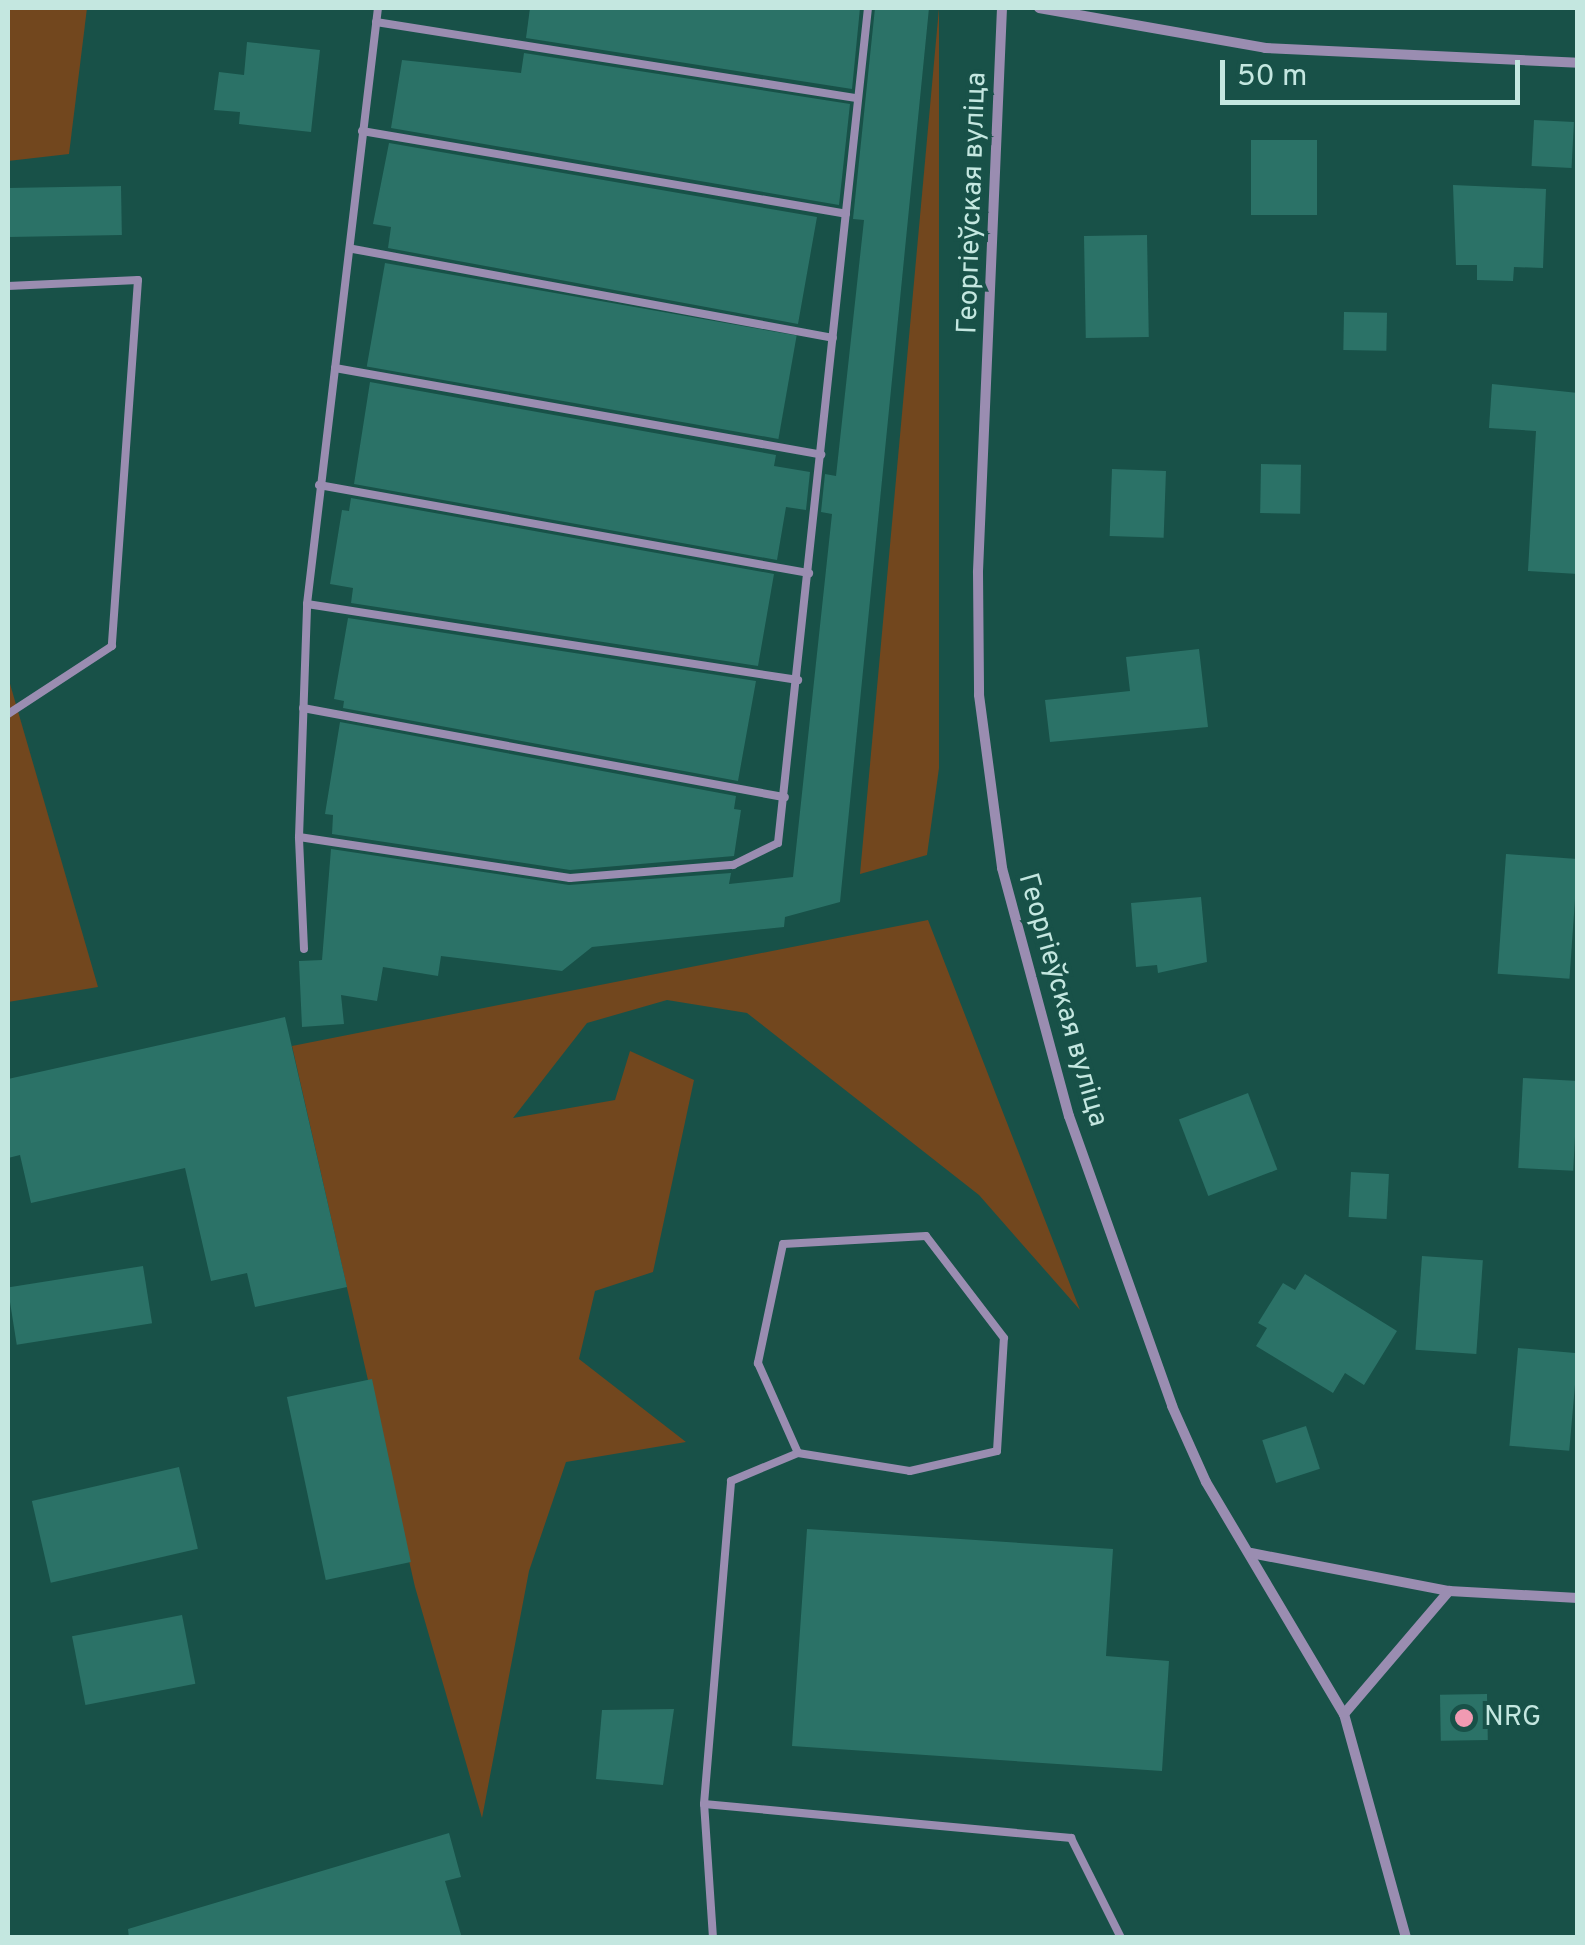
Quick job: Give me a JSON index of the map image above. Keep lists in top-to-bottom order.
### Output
{
  "streets": {
    "street": ["Георгіеўская вуліца"]
  },
  "places": ["NRG"],
  "scale_bar": "50 m"
}
